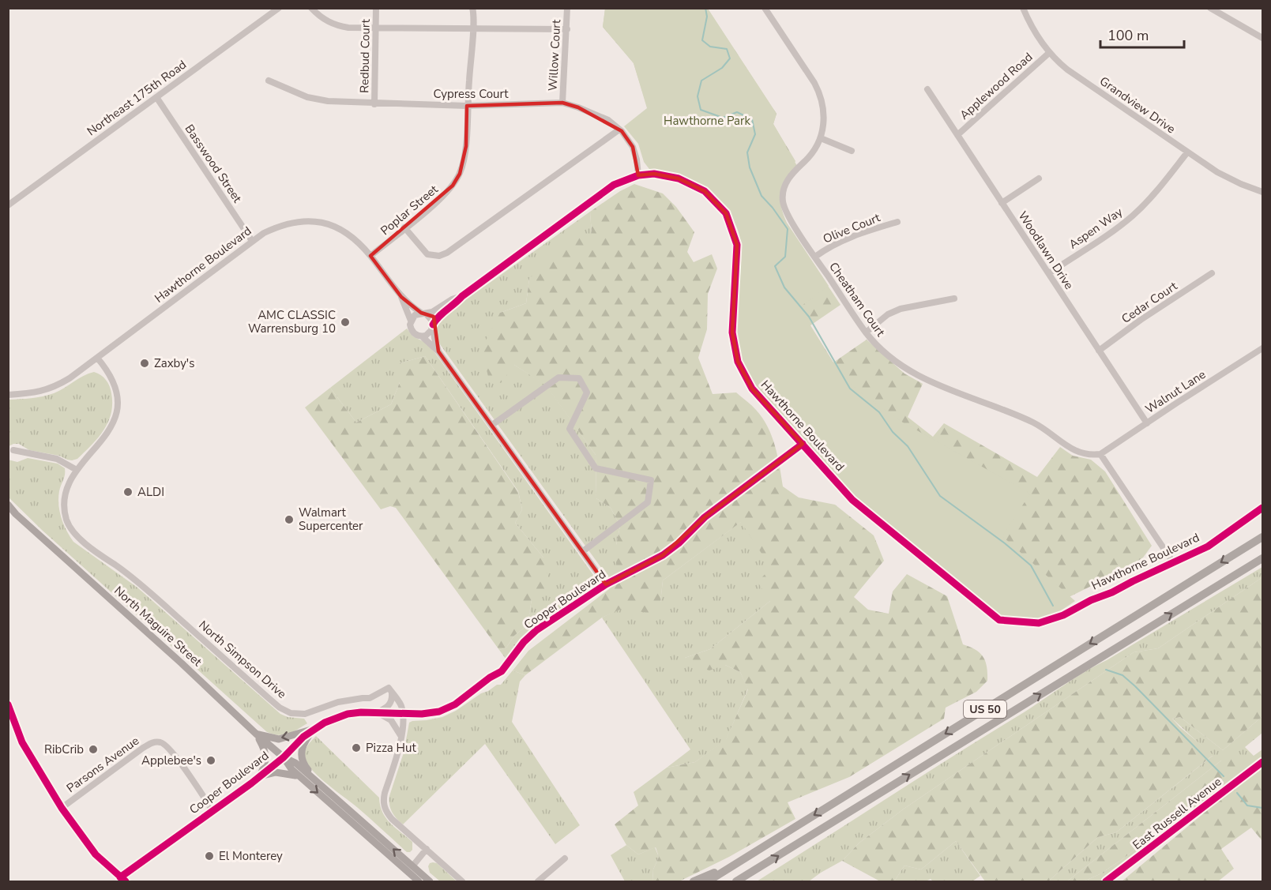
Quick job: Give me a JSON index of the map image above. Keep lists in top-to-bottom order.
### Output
{
  "streets": {
    "highway": ["US 50"],
    "main road": ["North Maguire Street"],
    "street": [
      "Willow Court",
      "Redbud Court",
      "Applewood Road",
      "Cypress Court",
      "Northeast 175th Road",
      "Grandview Drive",
      "Basswood Street",
      "Poplar Street",
      "Olive Court",
      "Aspen Way",
      "Woodlawn Drive",
      "Hawthorne Boulevard",
      "Cheatham Court",
      "Cedar Court",
      "Walnut Lane",
      "Cooper Boulevard",
      "North Simpson Drive",
      "Parsons Avenue",
      "East Russell Avenue"
    ]
  },
  "crossings": [
    ["Willow Court", "Cypress Court"],
    ["Redbud Court", "Cypress Court"],
    ["Applewood Road", "Grandview Drive"],
    ["Applewood Road", "Woodlawn Drive"],
    ["Cypress Court", "Poplar Street"],
    ["Cypress Court", "Hawthorne Boulevard"],
    ["Northeast 175th Road", "Basswood Street"],
    ["Grandview Drive", "Aspen Way"],
    ["Basswood Street", "Hawthorne Boulevard"],
    ["Poplar Street", "Hawthorne Boulevard"],
    ["Olive Court", "Cheatham Court"],
    ["Aspen Way", "Woodlawn Drive"],
    ["Woodlawn Drive", "Cedar Court"],
    ["Woodlawn Drive", "Walnut Lane"],
    ["Hawthorne Boulevard", "Cooper Boulevard"],
    ["Hawthorne Boulevard", "North Simpson Drive"],
    ["Cheatham Court", "Walnut Lane"],
    ["Cooper Boulevard", "North Maguire Street"],
    ["Cooper Boulevard", "Parsons Avenue"]
  ],
  "parks": ["Hawthorne Park"],
  "places": [
    "AMC CLASSIC Warrensburg 10",
    "Zaxby's",
    "ALDI",
    "Walmart Supercenter",
    "Pizza Hut",
    "RibCrib",
    "Applebee's",
    "El Monterey"
  ],
  "scale_bar": "100 m"
}
